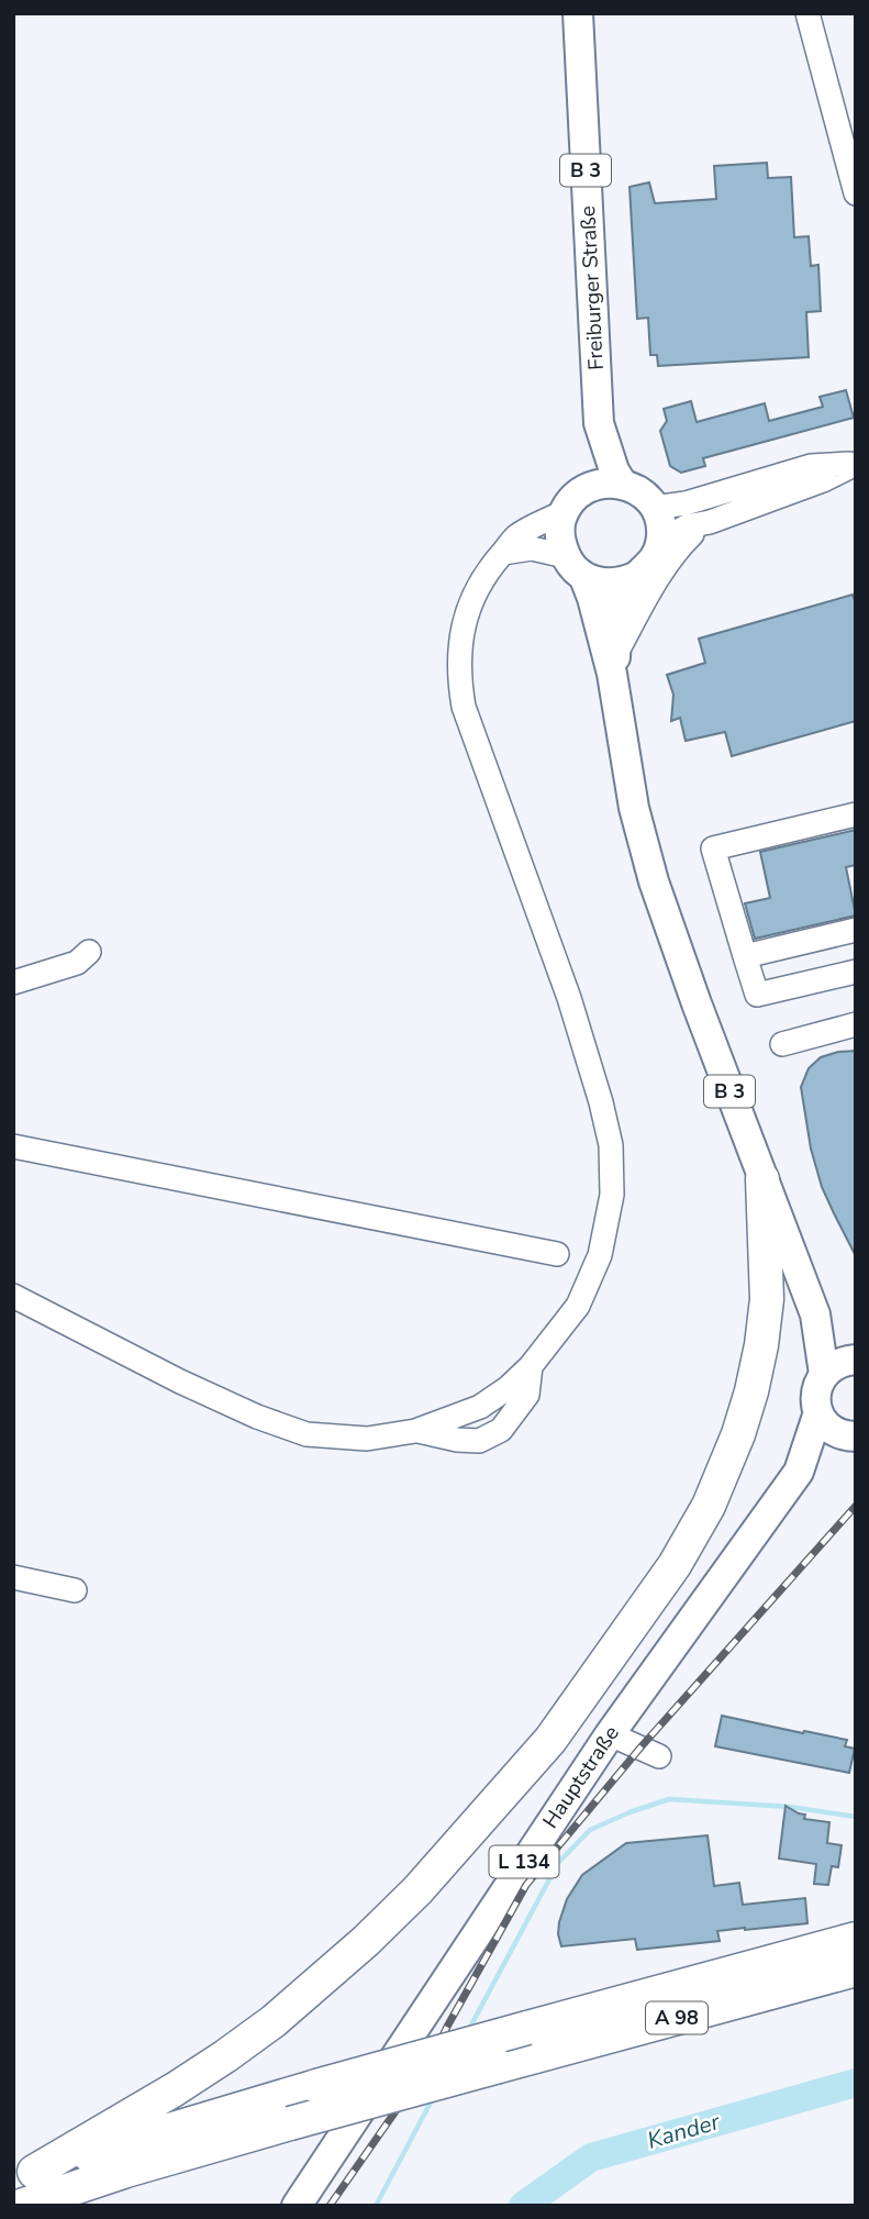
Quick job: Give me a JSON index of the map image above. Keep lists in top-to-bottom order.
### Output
{
  "streets": {
    "highway": ["A 98"],
    "main road": [
      "B 3",
      "Freiburger Straße",
      "Hauptstraße",
      "L 134"
    ]
  },
  "crossings": [
    ["B 3", "Freiburger Straße"],
    ["B 3", "Hauptstraße"]
  ],
  "water": ["Kander"]
}
